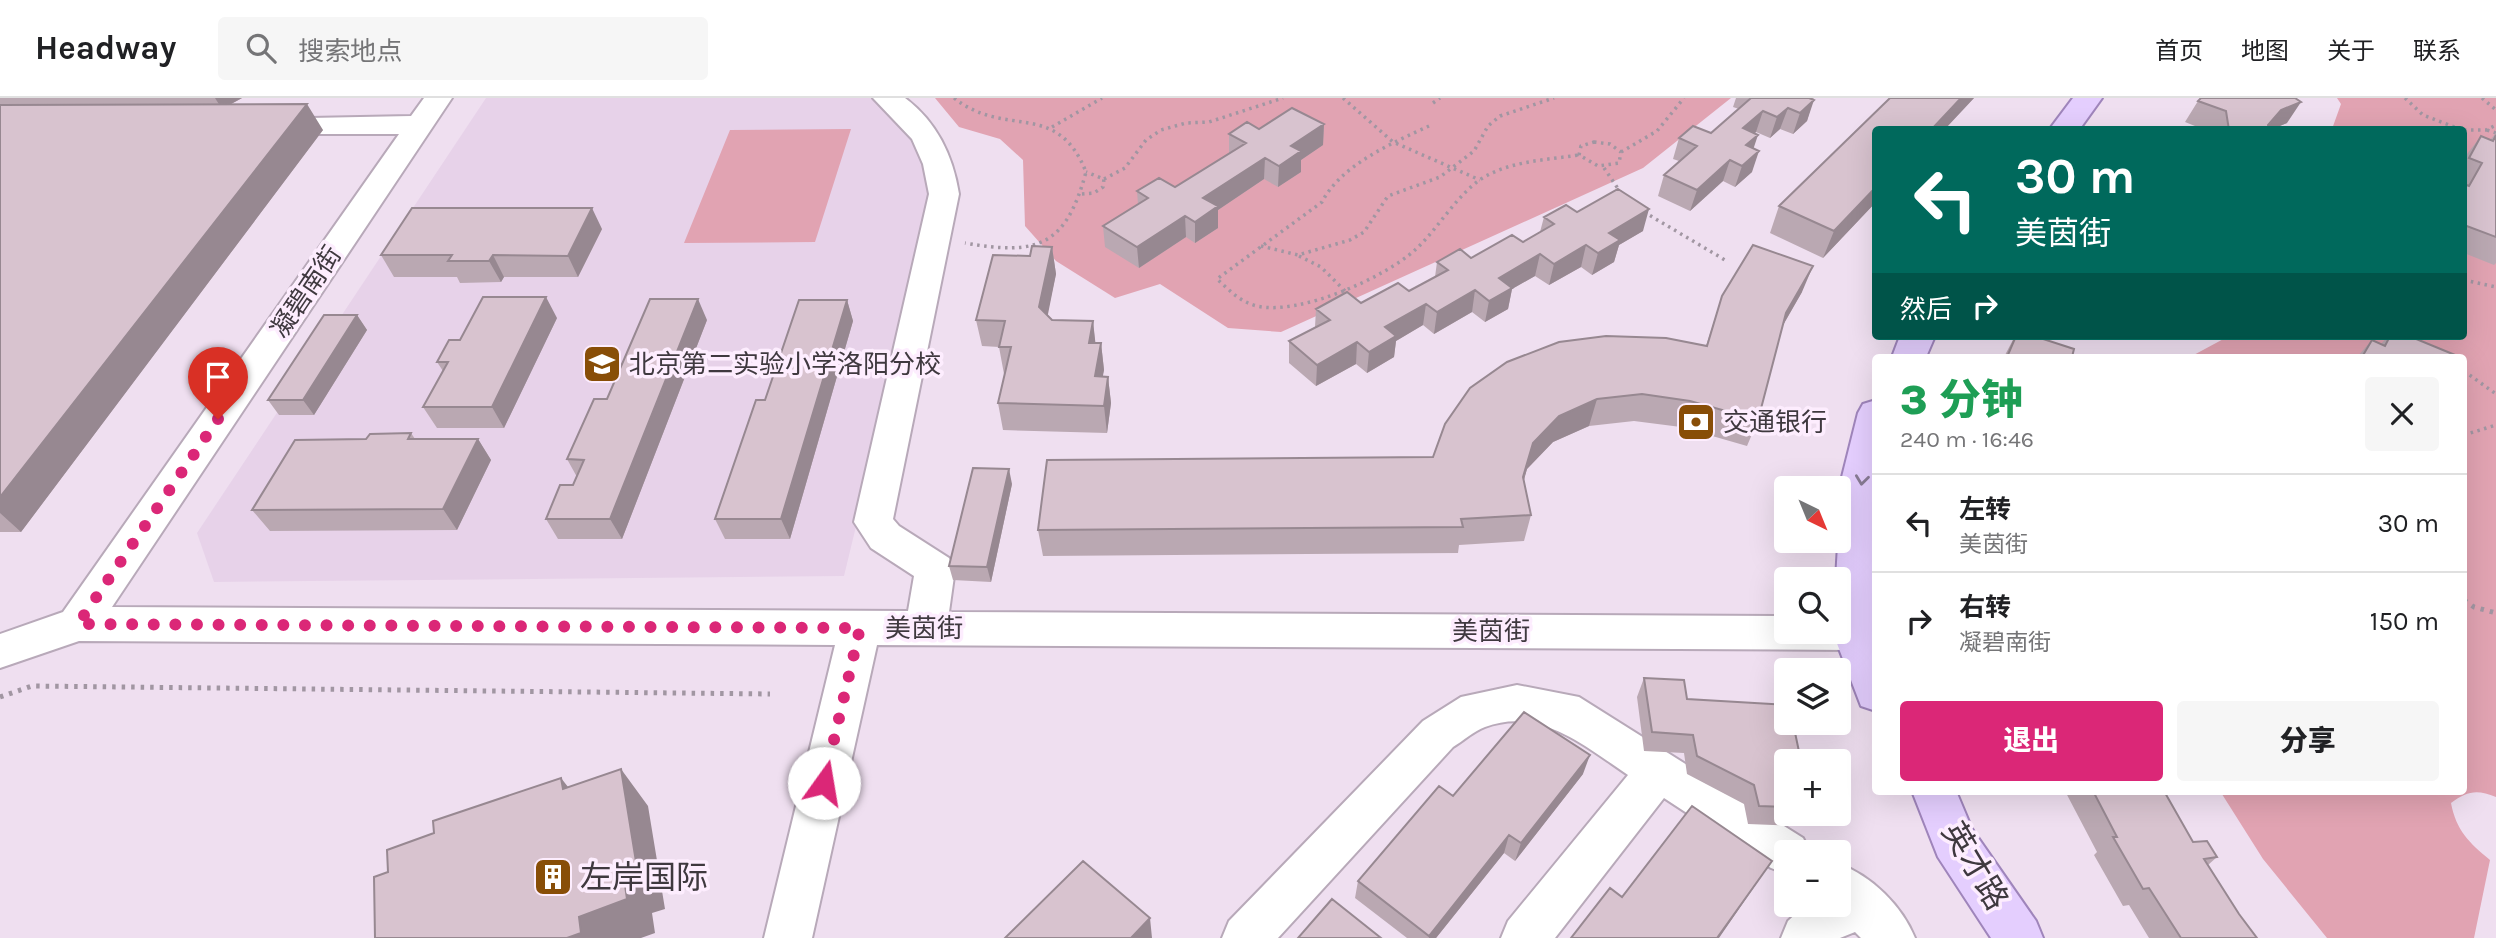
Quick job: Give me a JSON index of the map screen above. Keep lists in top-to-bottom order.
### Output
{
  "streets": {
    "main road": ["英才路"],
    "street": ["凝碧南街", "美茵街"]
  },
  "crossings": [
    ["凝碧南街", "美茵街"]
  ],
  "places": {
    "school or university": ["北京第二实验小学洛阳分校"],
    "bank": ["交通银行"],
    "building": ["左岸国际"]
  },
  "north": "bottom right",
  "page": {
    "header": "Headway",
    "search": "搜索地点",
    "nav": [
      "首页",
      "地图",
      "关于",
      "联系"
    ],
    "turn": ["30 m", "美茵街"],
    "then": "然后",
    "heading": ["3 分钟", "240 m · 16:46"],
    "list": [
      {
        "name": "左转",
        "note": "美茵街",
        "value": "30 m"
      },
      {
        "name": "右转",
        "note": "凝碧南街",
        "value": "150 m"
      }
    ],
    "map_buttons": ["+", "−"],
    "buttons": ["退出", "分享"]
  }
}
